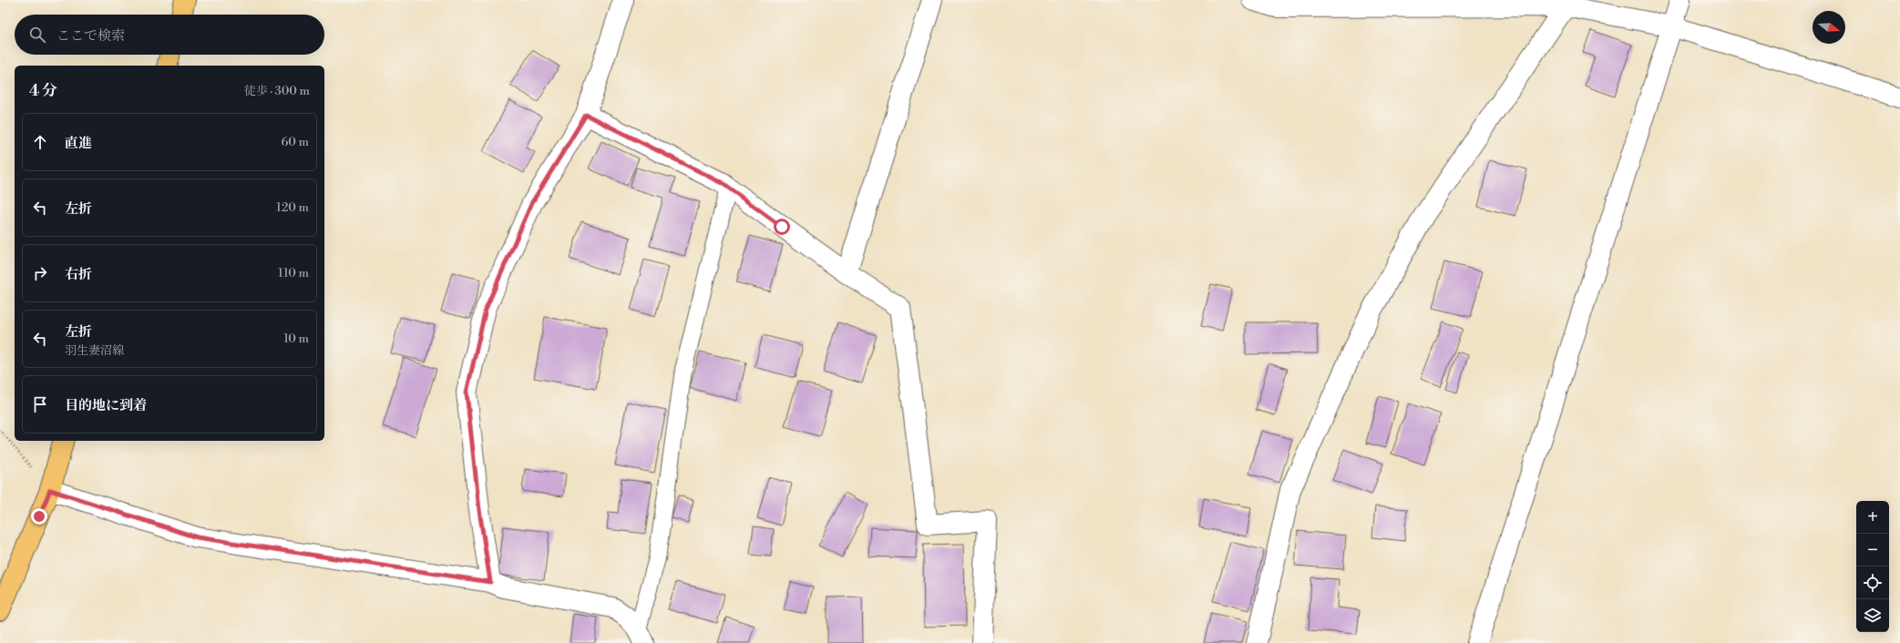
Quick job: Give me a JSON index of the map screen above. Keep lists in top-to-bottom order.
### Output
{
  "north": "right",
  "page": {
    "search": "ここで検索",
    "heading": ["4 分", "徒歩 · 300 m"],
    "list": [
      ["直進", "60 m"],
      ["左折", "120 m"],
      ["右折", "110 m"],
      ["左折", "羽生妻沼線", "10 m"],
      "目的地に到着"
    ],
    "map_buttons": ["+", "−"]
  }
}
